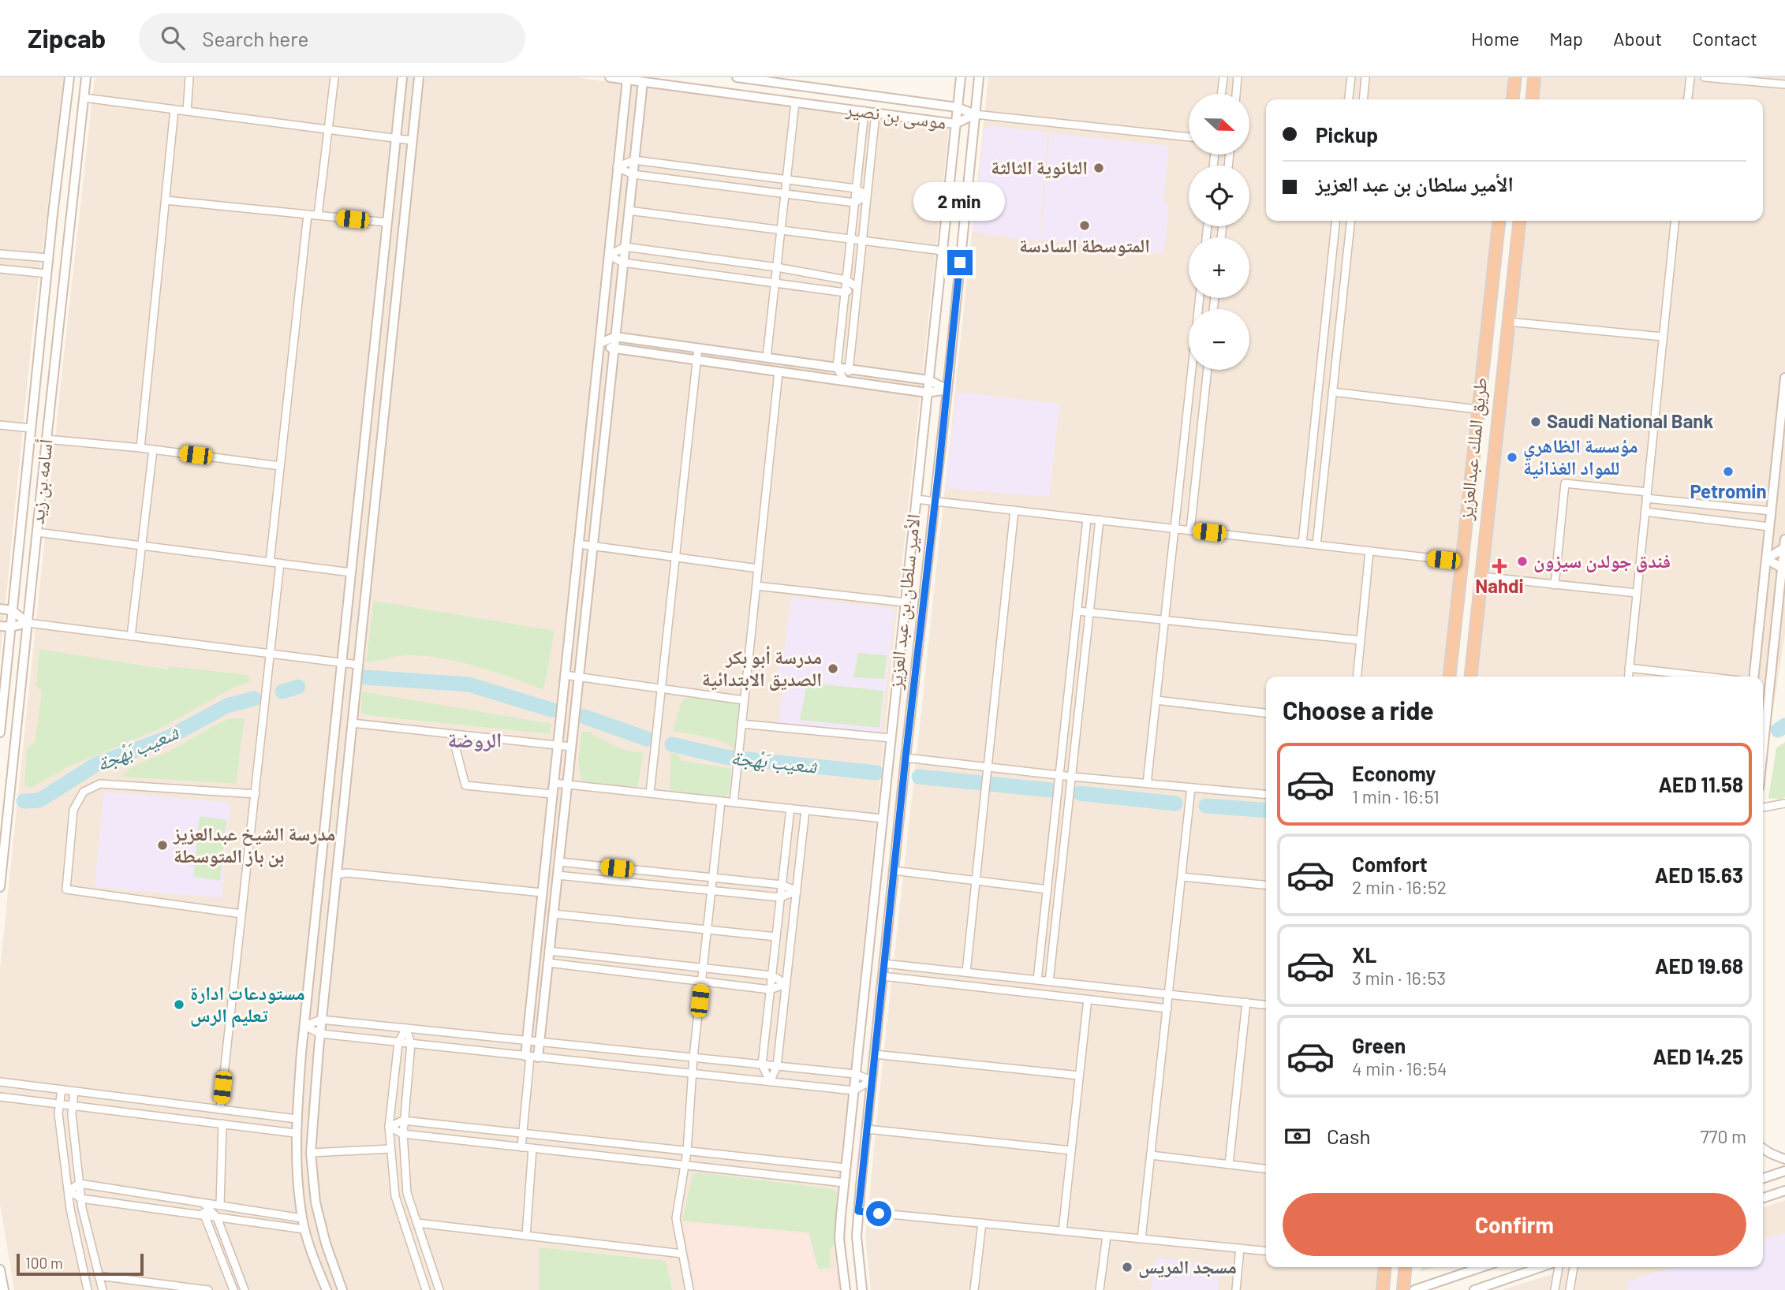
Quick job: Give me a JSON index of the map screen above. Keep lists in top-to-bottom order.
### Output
{
  "streets": {
    "highway": ["طريق الملك عبدالعزيز"],
    "street": ["موسى بن نصير", "أسامه بن زيد", "الأمير سلطان بن عبد العزيز"]
  },
  "crossings": [
    ["موسى بن نصير", "الأمير سلطان بن عبد العزيز"]
  ],
  "districts": ["الروضة"],
  "water": ["شعيب بَهْجة"],
  "places": {
    "other": [
      "الثانوية الثالثة",
      "المتوسطة السادسة",
      "Saudi National Bank",
      "مؤسسة الظاهري للمواد الغذائية",
      "Petromin",
      "فندق جولدن سيزون",
      "مدرسة أبو بكر الصديق الابتدائية",
      "مدرسة الشيخ عبدالعزيز بن باز المتوسطة",
      "مستودعات ادارة تعليم الرس",
      "مسجد المريس"
    ],
    "health": ["Nahdi"]
  },
  "scale_bar": "100 m",
  "north": "right",
  "page": {
    "header": "Zipcab",
    "search": "Search here",
    "nav": [
      "Home",
      "Map",
      "About",
      "Contact"
    ],
    "map_buttons": ["+", "−"],
    "banner": ["Pickup", "الأمير سلطان بن عبد العزيز"],
    "bubble": "2 min",
    "heading": "Choose a ride",
    "list": [
      {
        "name": "Economy",
        "note": "1 min · 16:51",
        "value": "AED 11.58"
      },
      {
        "name": "Comfort",
        "note": "2 min · 16:52",
        "value": "AED 15.63"
      },
      {
        "name": "XL",
        "note": "3 min · 16:53",
        "value": "AED 19.68"
      },
      {
        "name": "Green",
        "note": "4 min · 16:54",
        "value": "AED 14.25"
      }
    ],
    "pay": ["Cash", "770 m"],
    "buttons": "Confirm",
    "scale": "100 m"
  }
}
